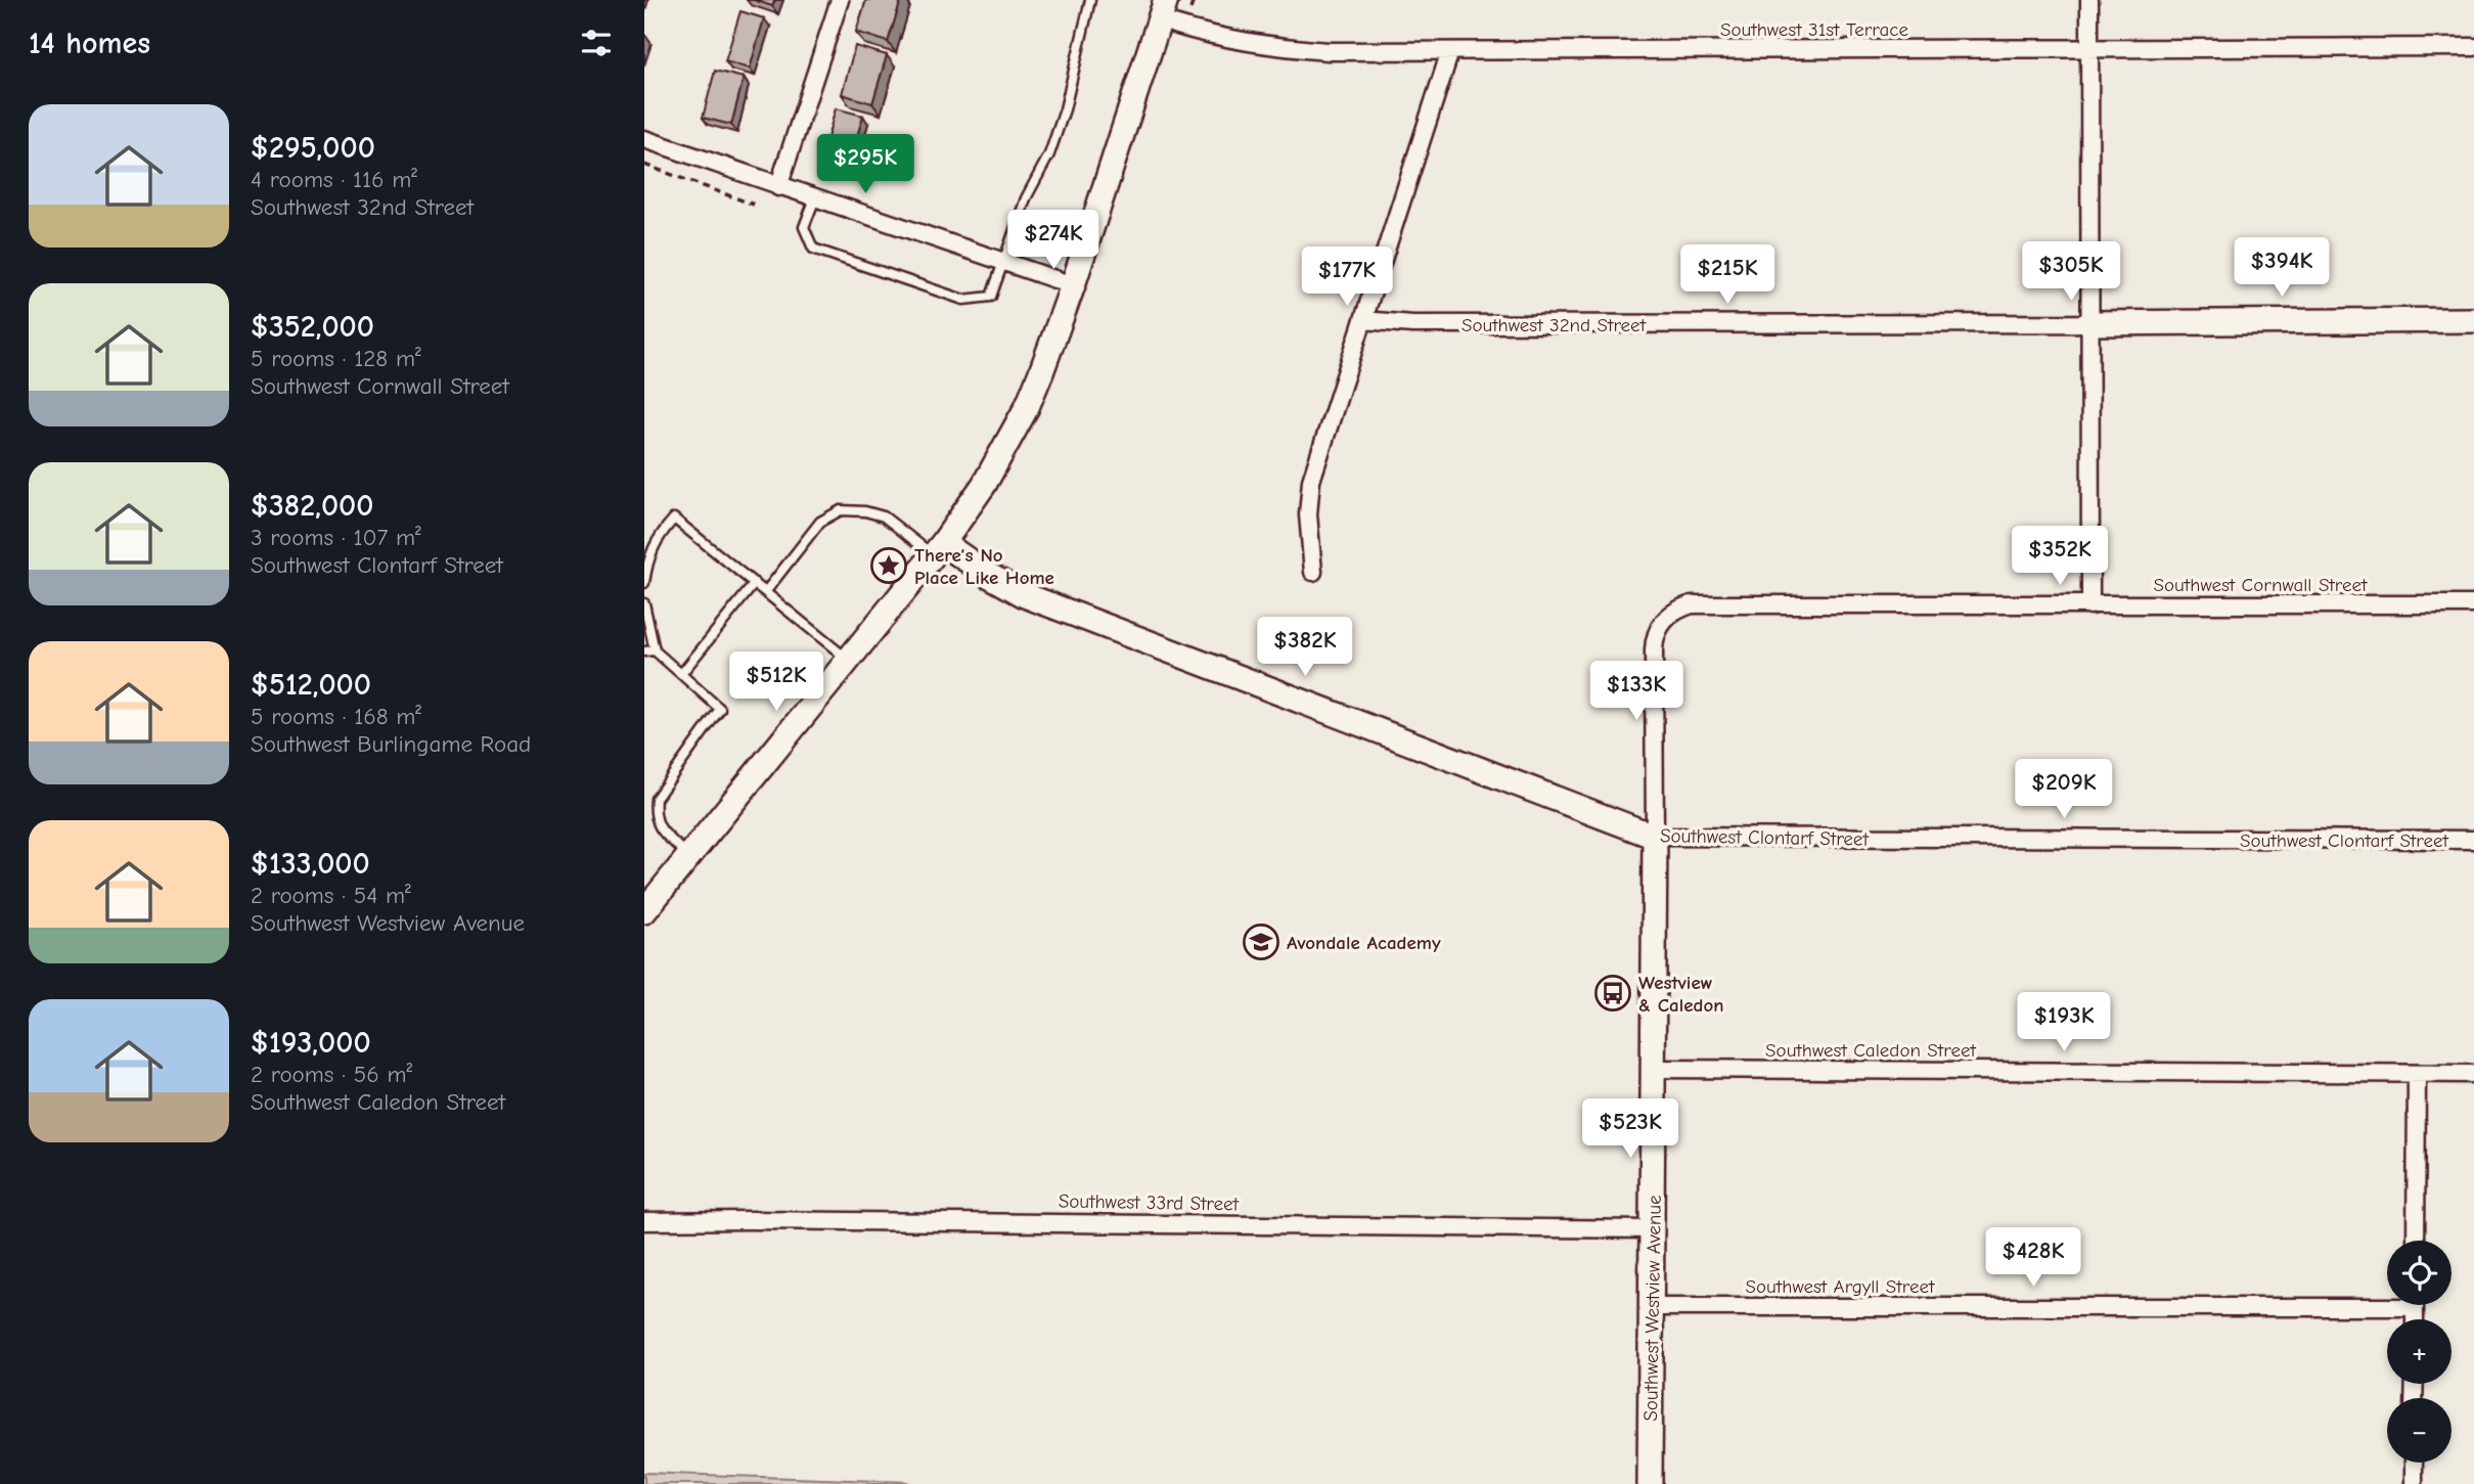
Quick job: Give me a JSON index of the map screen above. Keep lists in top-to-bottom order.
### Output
{
  "streets": {
    "street": [
      "Southwest 31st Terrace",
      "Southwest 32nd Street",
      "Southwest Cornwall Street",
      "Southwest Clontarf Street",
      "Southwest Caledon Street",
      "Southwest 33rd Street",
      "Southwest Argyll Street",
      "Southwest Westview Avenue"
    ]
  },
  "crossings": [
    ["Southwest Cornwall Street", "Southwest Westview Avenue"],
    ["Southwest Clontarf Street", "Southwest Westview Avenue"],
    ["Southwest Caledon Street", "Southwest Westview Avenue"],
    ["Southwest 33rd Street", "Southwest Westview Avenue"],
    ["Southwest Argyll Street", "Southwest Westview Avenue"]
  ],
  "places": {
    "place": ["There’s No Place Like Home"],
    "school or university": ["Avondale Academy"],
    "bus stop": ["Westview & Caledon"]
  },
  "page": {
    "heading": "14 homes",
    "list": [
      {
        "name": "$295,000",
        "note": "4 rooms · 116 m² · Southwest 32nd Street"
      },
      {
        "name": "$352,000",
        "note": "5 rooms · 128 m² · Southwest Cornwall Street"
      },
      {
        "name": "$382,000",
        "note": "3 rooms · 107 m² · Southwest Clontarf Street"
      },
      {
        "name": "$512,000",
        "note": "5 rooms · 168 m² · Southwest Burlingame Road"
      },
      {
        "name": "$133,000",
        "note": "2 rooms · 54 m² · Southwest Westview Avenue"
      },
      {
        "name": "$193,000",
        "note": "2 rooms · 56 m² · Southwest Caledon Street"
      }
    ],
    "price": [
      "$295K",
      "$274K",
      "$394K",
      "$305K",
      "$215K",
      "$177K",
      "$352K",
      "$382K",
      "$512K",
      "$133K",
      "$209K",
      "$193K",
      "$523K",
      "$428K"
    ],
    "map_buttons": ["+", "−"]
  }
}
